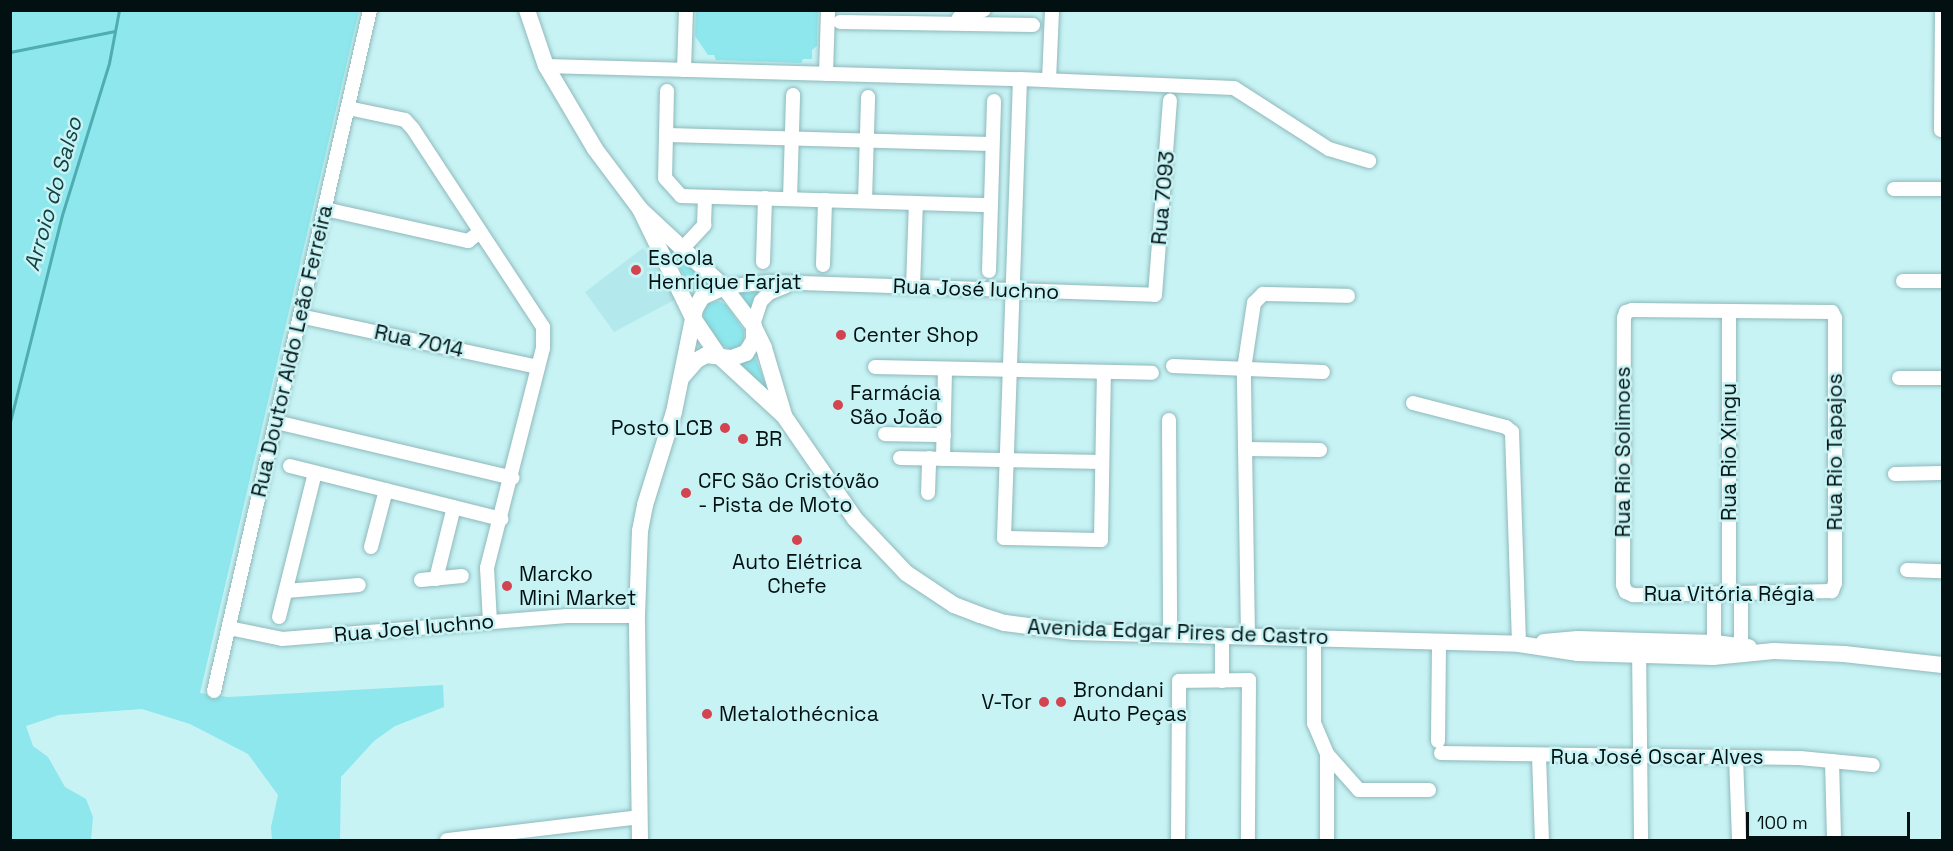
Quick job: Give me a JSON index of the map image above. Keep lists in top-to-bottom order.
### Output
{
  "streets": {
    "main road": ["Avenida Edgar Pires de Castro"],
    "street": [
      "Rua 7093",
      "Rua José Iuchno",
      "Rua 7014",
      "Rua Doutor Aldo Leão Ferreira",
      "Rua Rio Solimoes",
      "Rua Rio Xingu",
      "Rua Rio Tapajos",
      "Rua Vitória Régia",
      "Rua Joel Iuchno",
      "Rua José Oscar Alves"
    ]
  },
  "crossings": [
    ["Rua 7093", "Rua José Iuchno"],
    ["Rua José Iuchno", "Avenida Edgar Pires de Castro"],
    ["Rua 7014", "Rua Doutor Aldo Leão Ferreira"],
    ["Rua Doutor Aldo Leão Ferreira", "Rua Joel Iuchno"],
    ["Rua Rio Solimoes", "Rua Rio Xingu"],
    ["Rua Rio Solimoes", "Rua Rio Tapajos"],
    ["Rua Rio Solimoes", "Rua Vitória Régia"],
    ["Rua Rio Xingu", "Rua Rio Tapajos"],
    ["Rua Rio Xingu", "Rua Vitória Régia"],
    ["Rua Rio Xingu", "Avenida Edgar Pires de Castro"],
    ["Rua Rio Tapajos", "Rua Vitória Régia"],
    ["Avenida Edgar Pires de Castro", "Rua José Oscar Alves"]
  ],
  "water": ["Arroio do Salso"],
  "places": [
    "Escola Henrique Farjat",
    "Center Shop",
    "Farmácia São João",
    "Posto LCB",
    "BR",
    "CFC São Cristóvão - Pista de Moto",
    "Auto Elétrica Chefe",
    "Marcko Mini Market",
    "V-Tor",
    "Brondani Auto Peças",
    "Metalothécnica"
  ],
  "scale_bar": "100 m"
}
